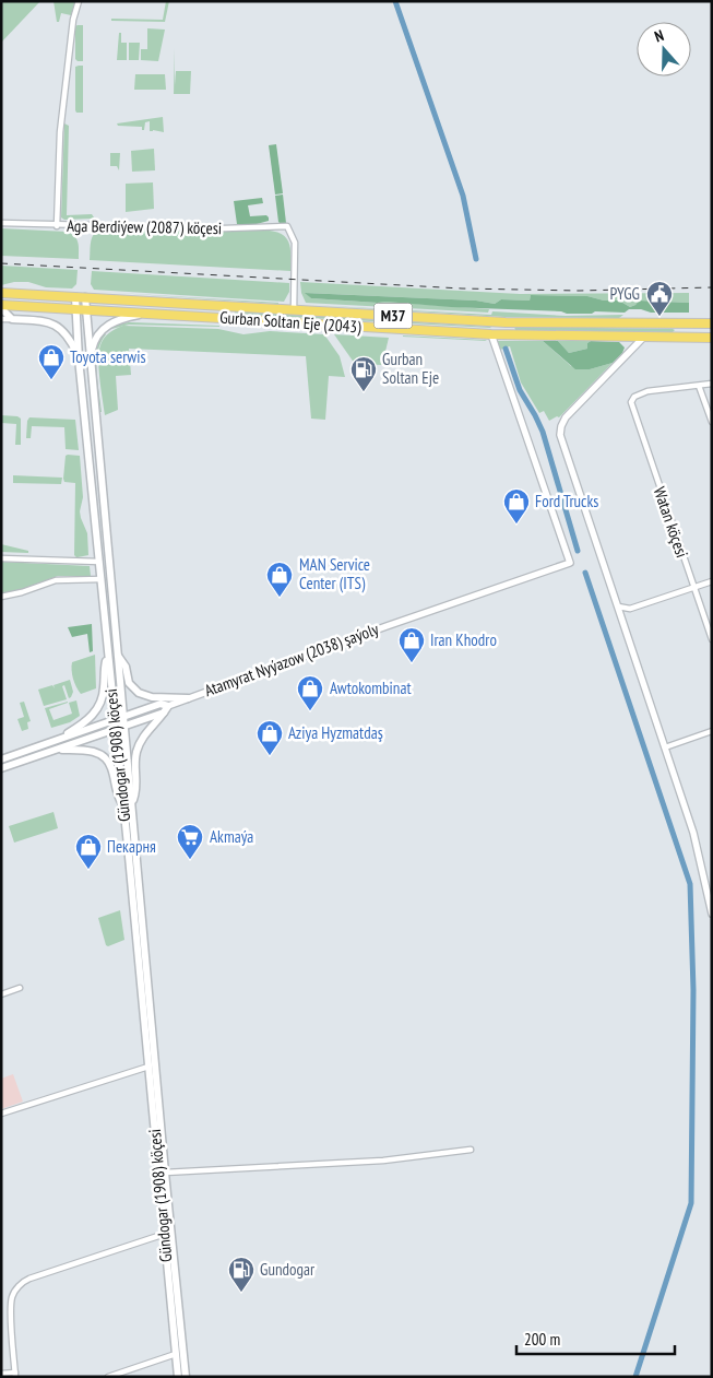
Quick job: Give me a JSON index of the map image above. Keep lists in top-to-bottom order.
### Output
{
  "streets": {
    "highway": ["M37", "Gurban Soltan Eje (2043)"],
    "main road": ["Atamyrat Nyýazow (2038) şaýoly", "Gündogar (1908) köçesi"],
    "street": ["Aga Berdiýew (2087) köçesi", "Watan köçesi"]
  },
  "crossings": [
    ["Aga Berdiýew (2087) köçesi", "Gurban Soltan Eje (2043)"],
    ["Gurban Soltan Eje (2043)", "Atamyrat Nyýazow (2038) şaýoly"],
    ["Gurban Soltan Eje (2043)", "Gündogar (1908) köçesi"],
    ["Atamyrat Nyýazow (2038) şaýoly", "Gündogar (1908) köçesi"]
  ],
  "places": {
    "public building": ["PYGG"],
    "shop": [
      "Toyota serwis",
      "Ford Trucks",
      "MAN Service Center (ITS)",
      "Iran Khodro",
      "Awtokombinat",
      "Aziya Hyzmatdaş",
      "Пекарня"
    ],
    "fuel station": ["Gurban Soltan Eje", "Gundogar"],
    "supermarket": ["Аkmaýa"]
  },
  "scale_bar": "200 m",
  "north": "top"
}
